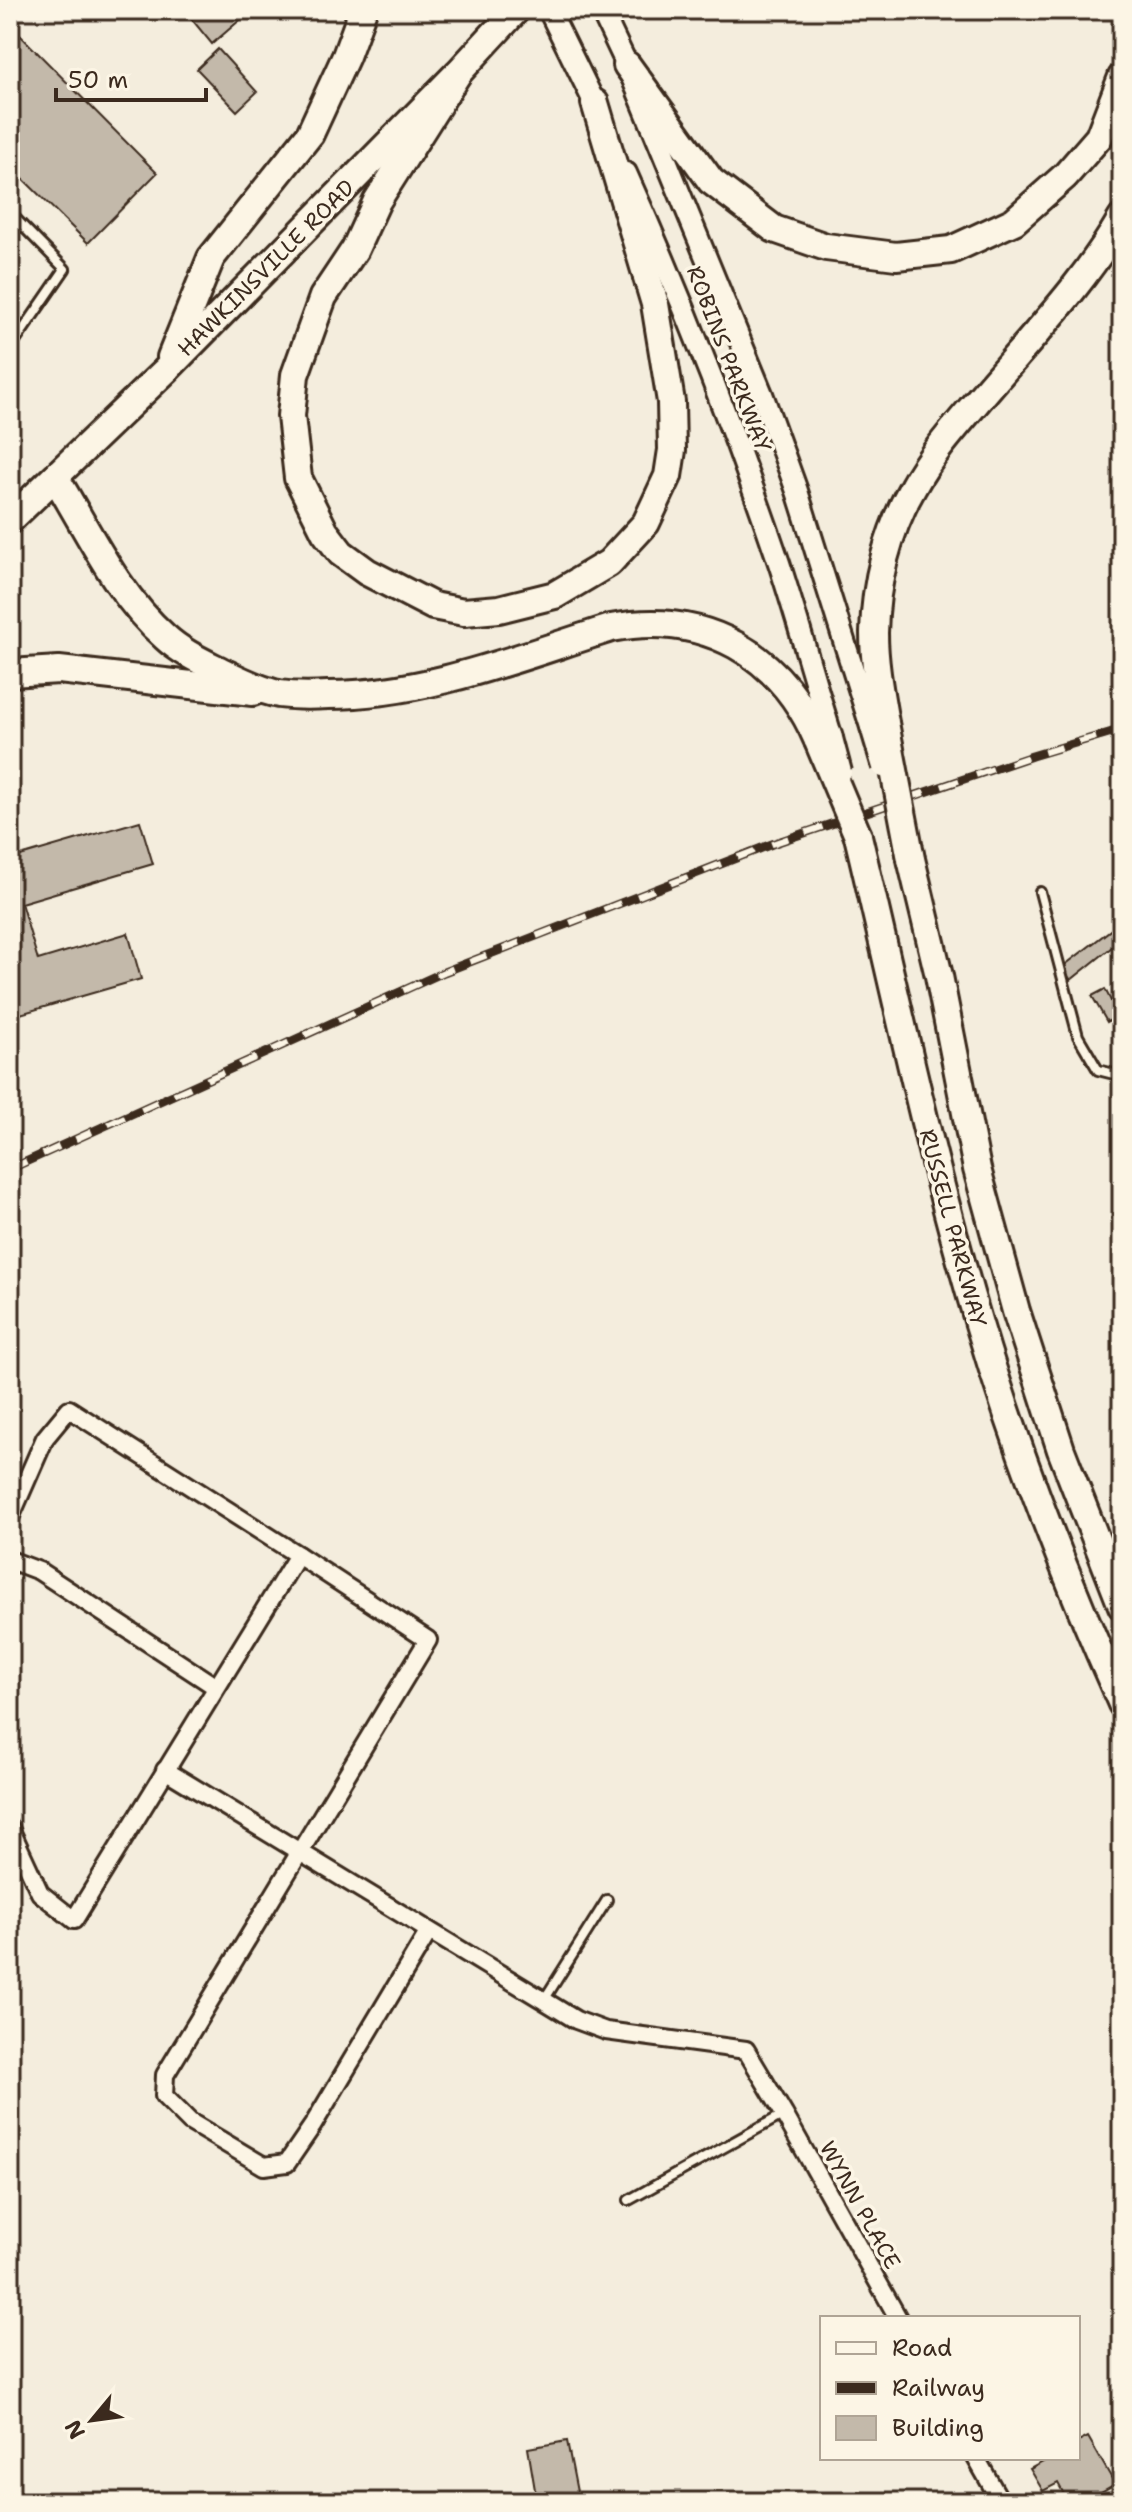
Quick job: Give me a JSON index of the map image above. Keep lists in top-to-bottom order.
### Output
{
  "streets": {
    "main road": ["HAWKINSVILLE ROAD", "RUSSELL PARKWAY"],
    "street": ["ROBINS PARKWAY", "WYNN PLACE"]
  },
  "crossings": [
    ["ROBINS PARKWAY", "RUSSELL PARKWAY"]
  ],
  "legend": ["Road", "Railway", "Building"],
  "scale_bar": "50 m",
  "north": "bottom left"
}
